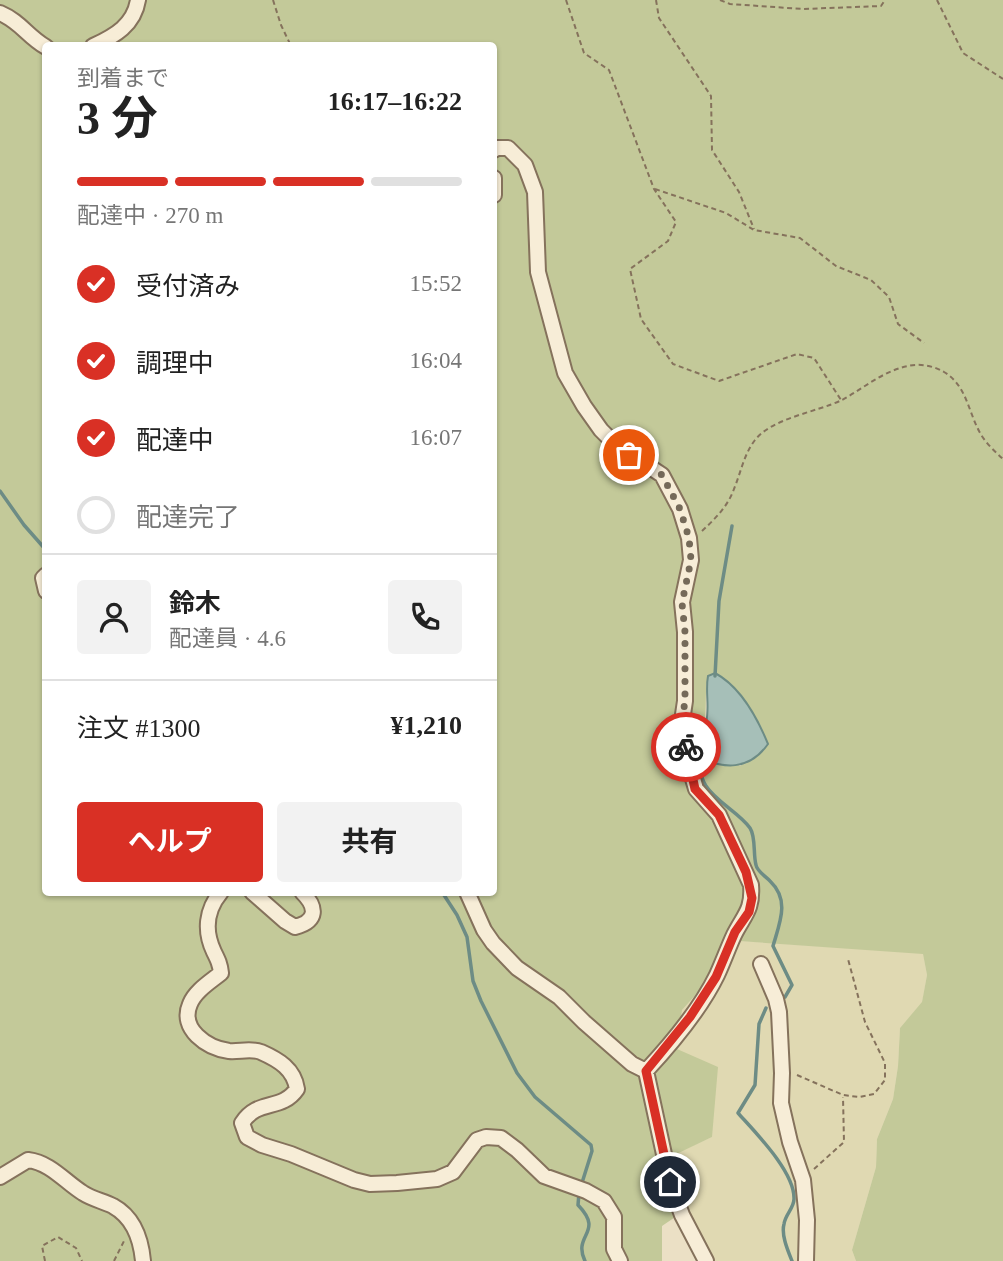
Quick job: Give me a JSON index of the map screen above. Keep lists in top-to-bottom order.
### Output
{
  "page": {
    "heading": ["3 分", "到着まで", "16:17–16:22"],
    "panel": [
      "鈴木",
      "配達員 · 4.6",
      "注文 #1300",
      "¥1,210"
    ],
    "bar": "配達中 · 270 m",
    "list": [
      ["受付済み", "15:52"],
      ["調理中", "16:04"],
      ["配達中", "16:07"],
      "配達完了"
    ],
    "buttons": ["ヘルプ", "共有"]
  }
}
